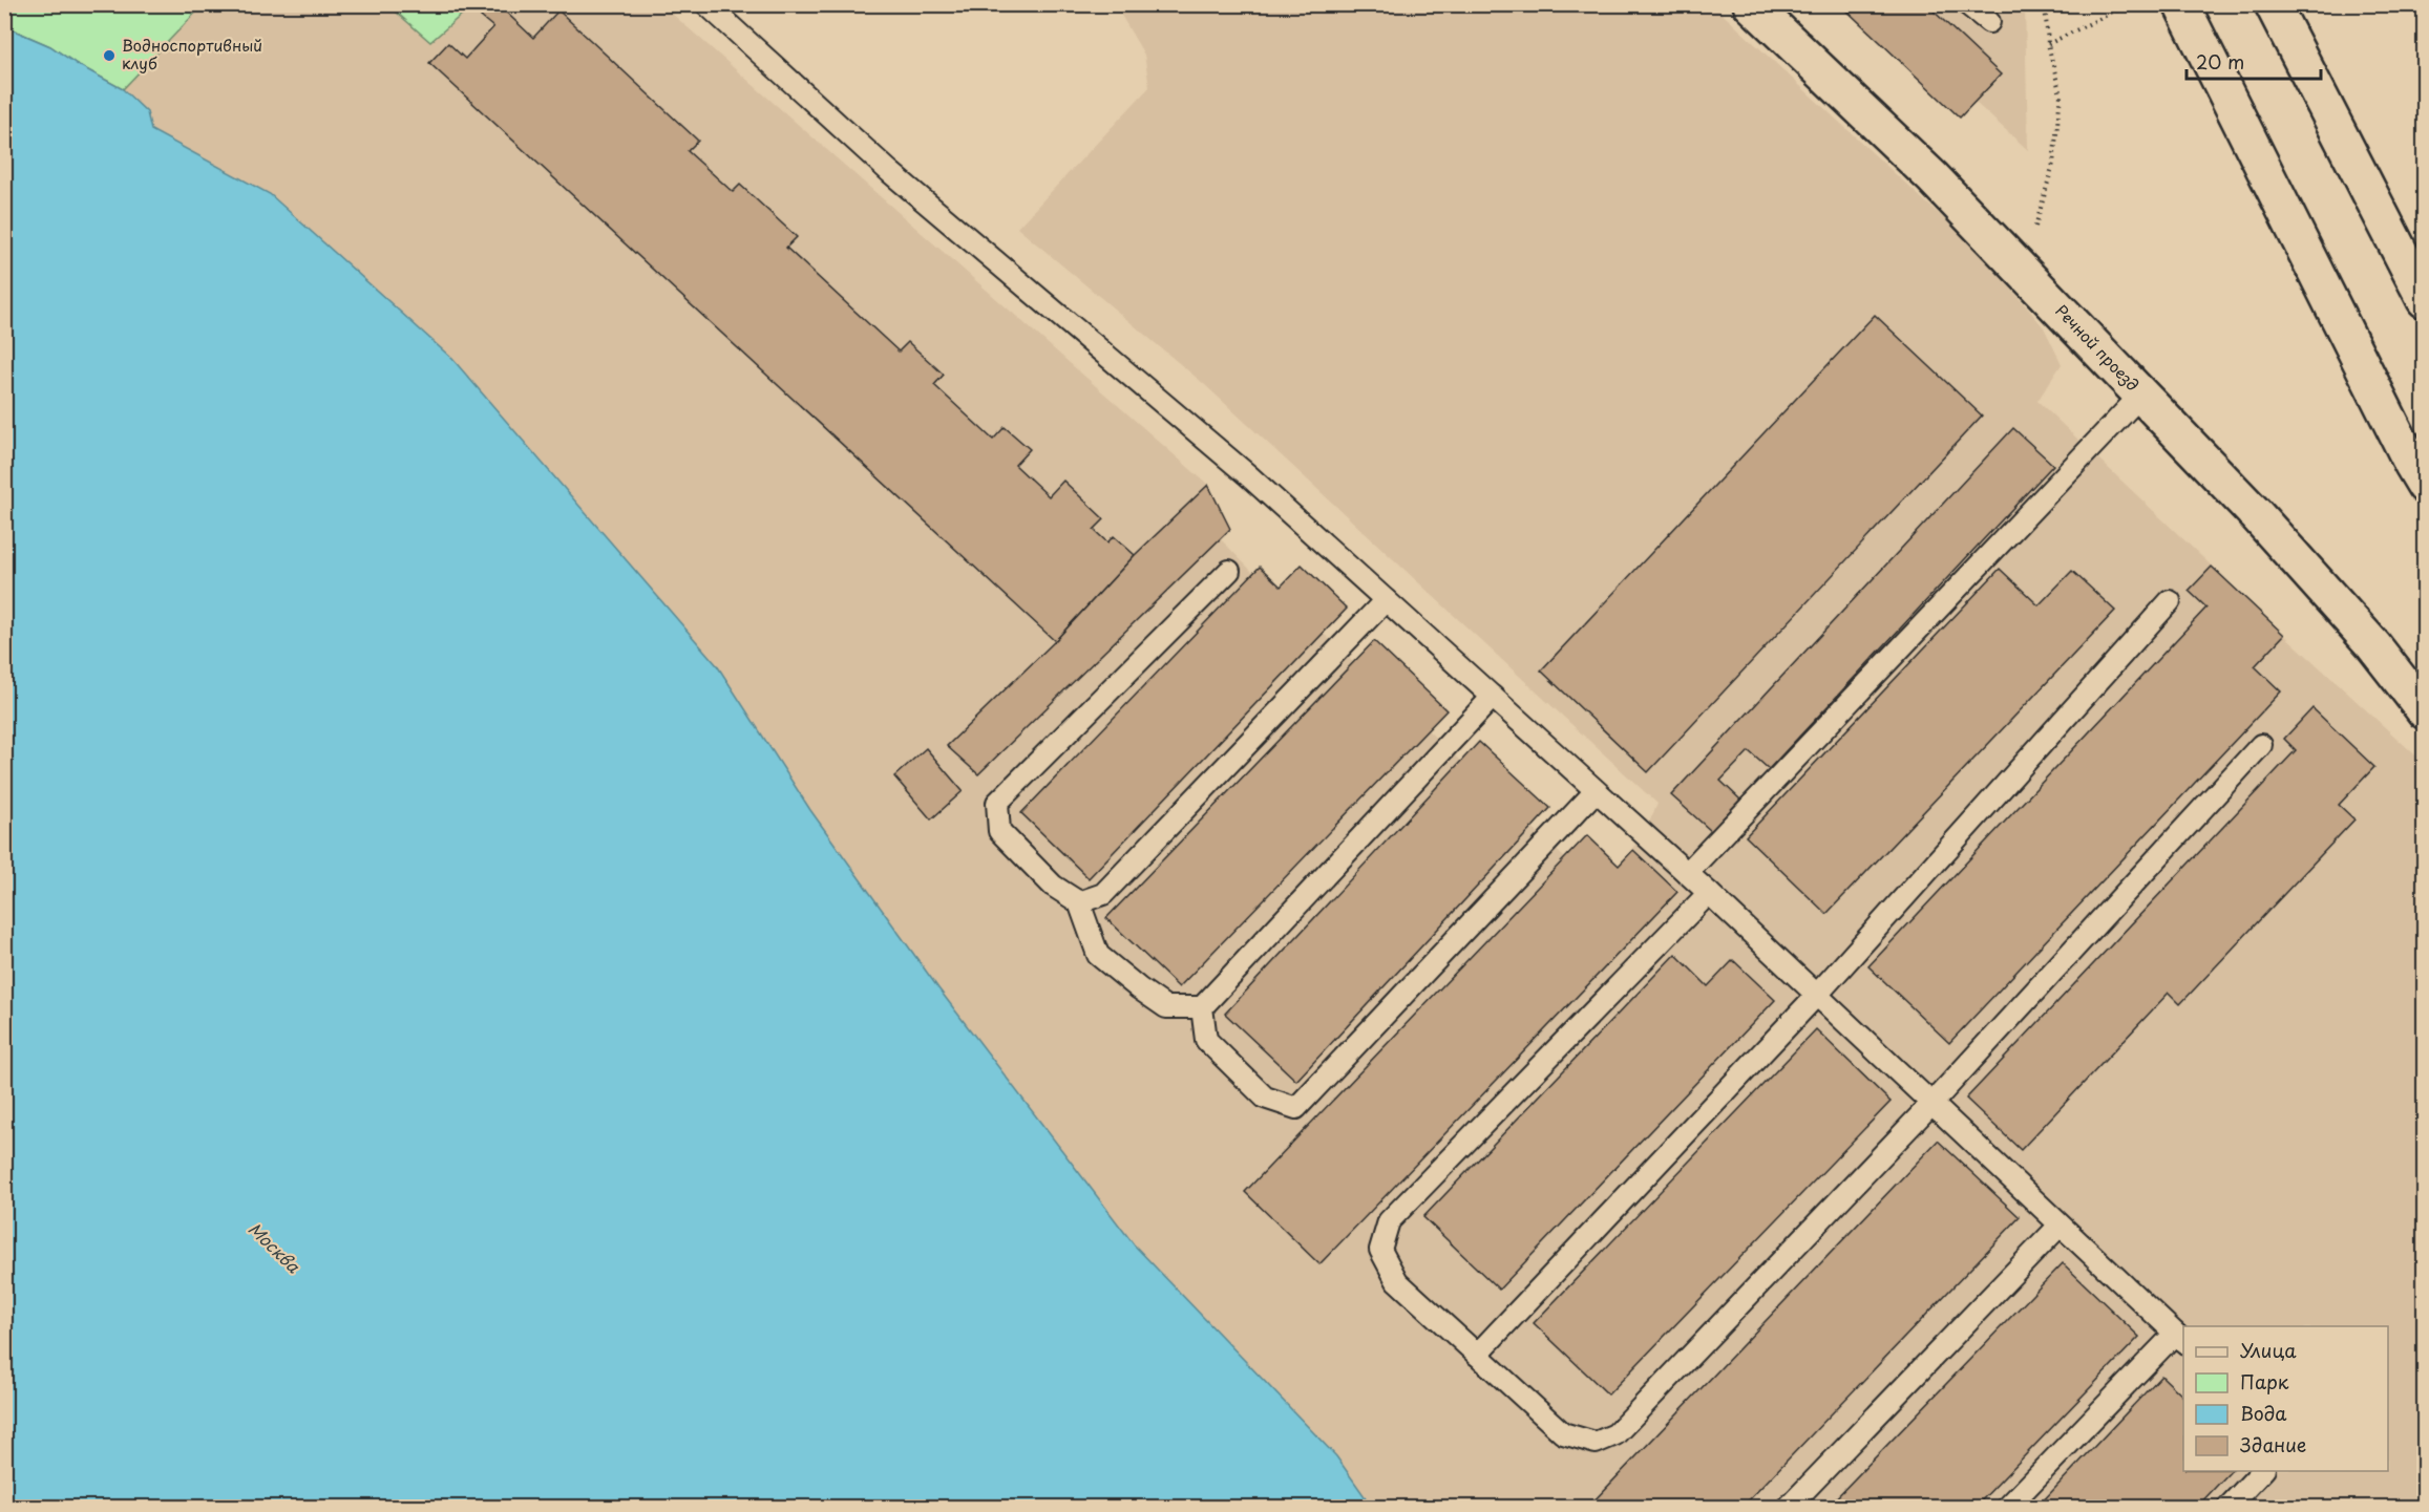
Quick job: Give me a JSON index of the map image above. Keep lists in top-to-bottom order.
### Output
{
  "streets": {
    "street": ["Речной проезд"]
  },
  "water": ["Москва"],
  "places": ["Водноспортивный клуб"],
  "legend": [
    "Улица",
    "Парк",
    "Вода",
    "Здание"
  ],
  "scale_bar": "20 m"
}
